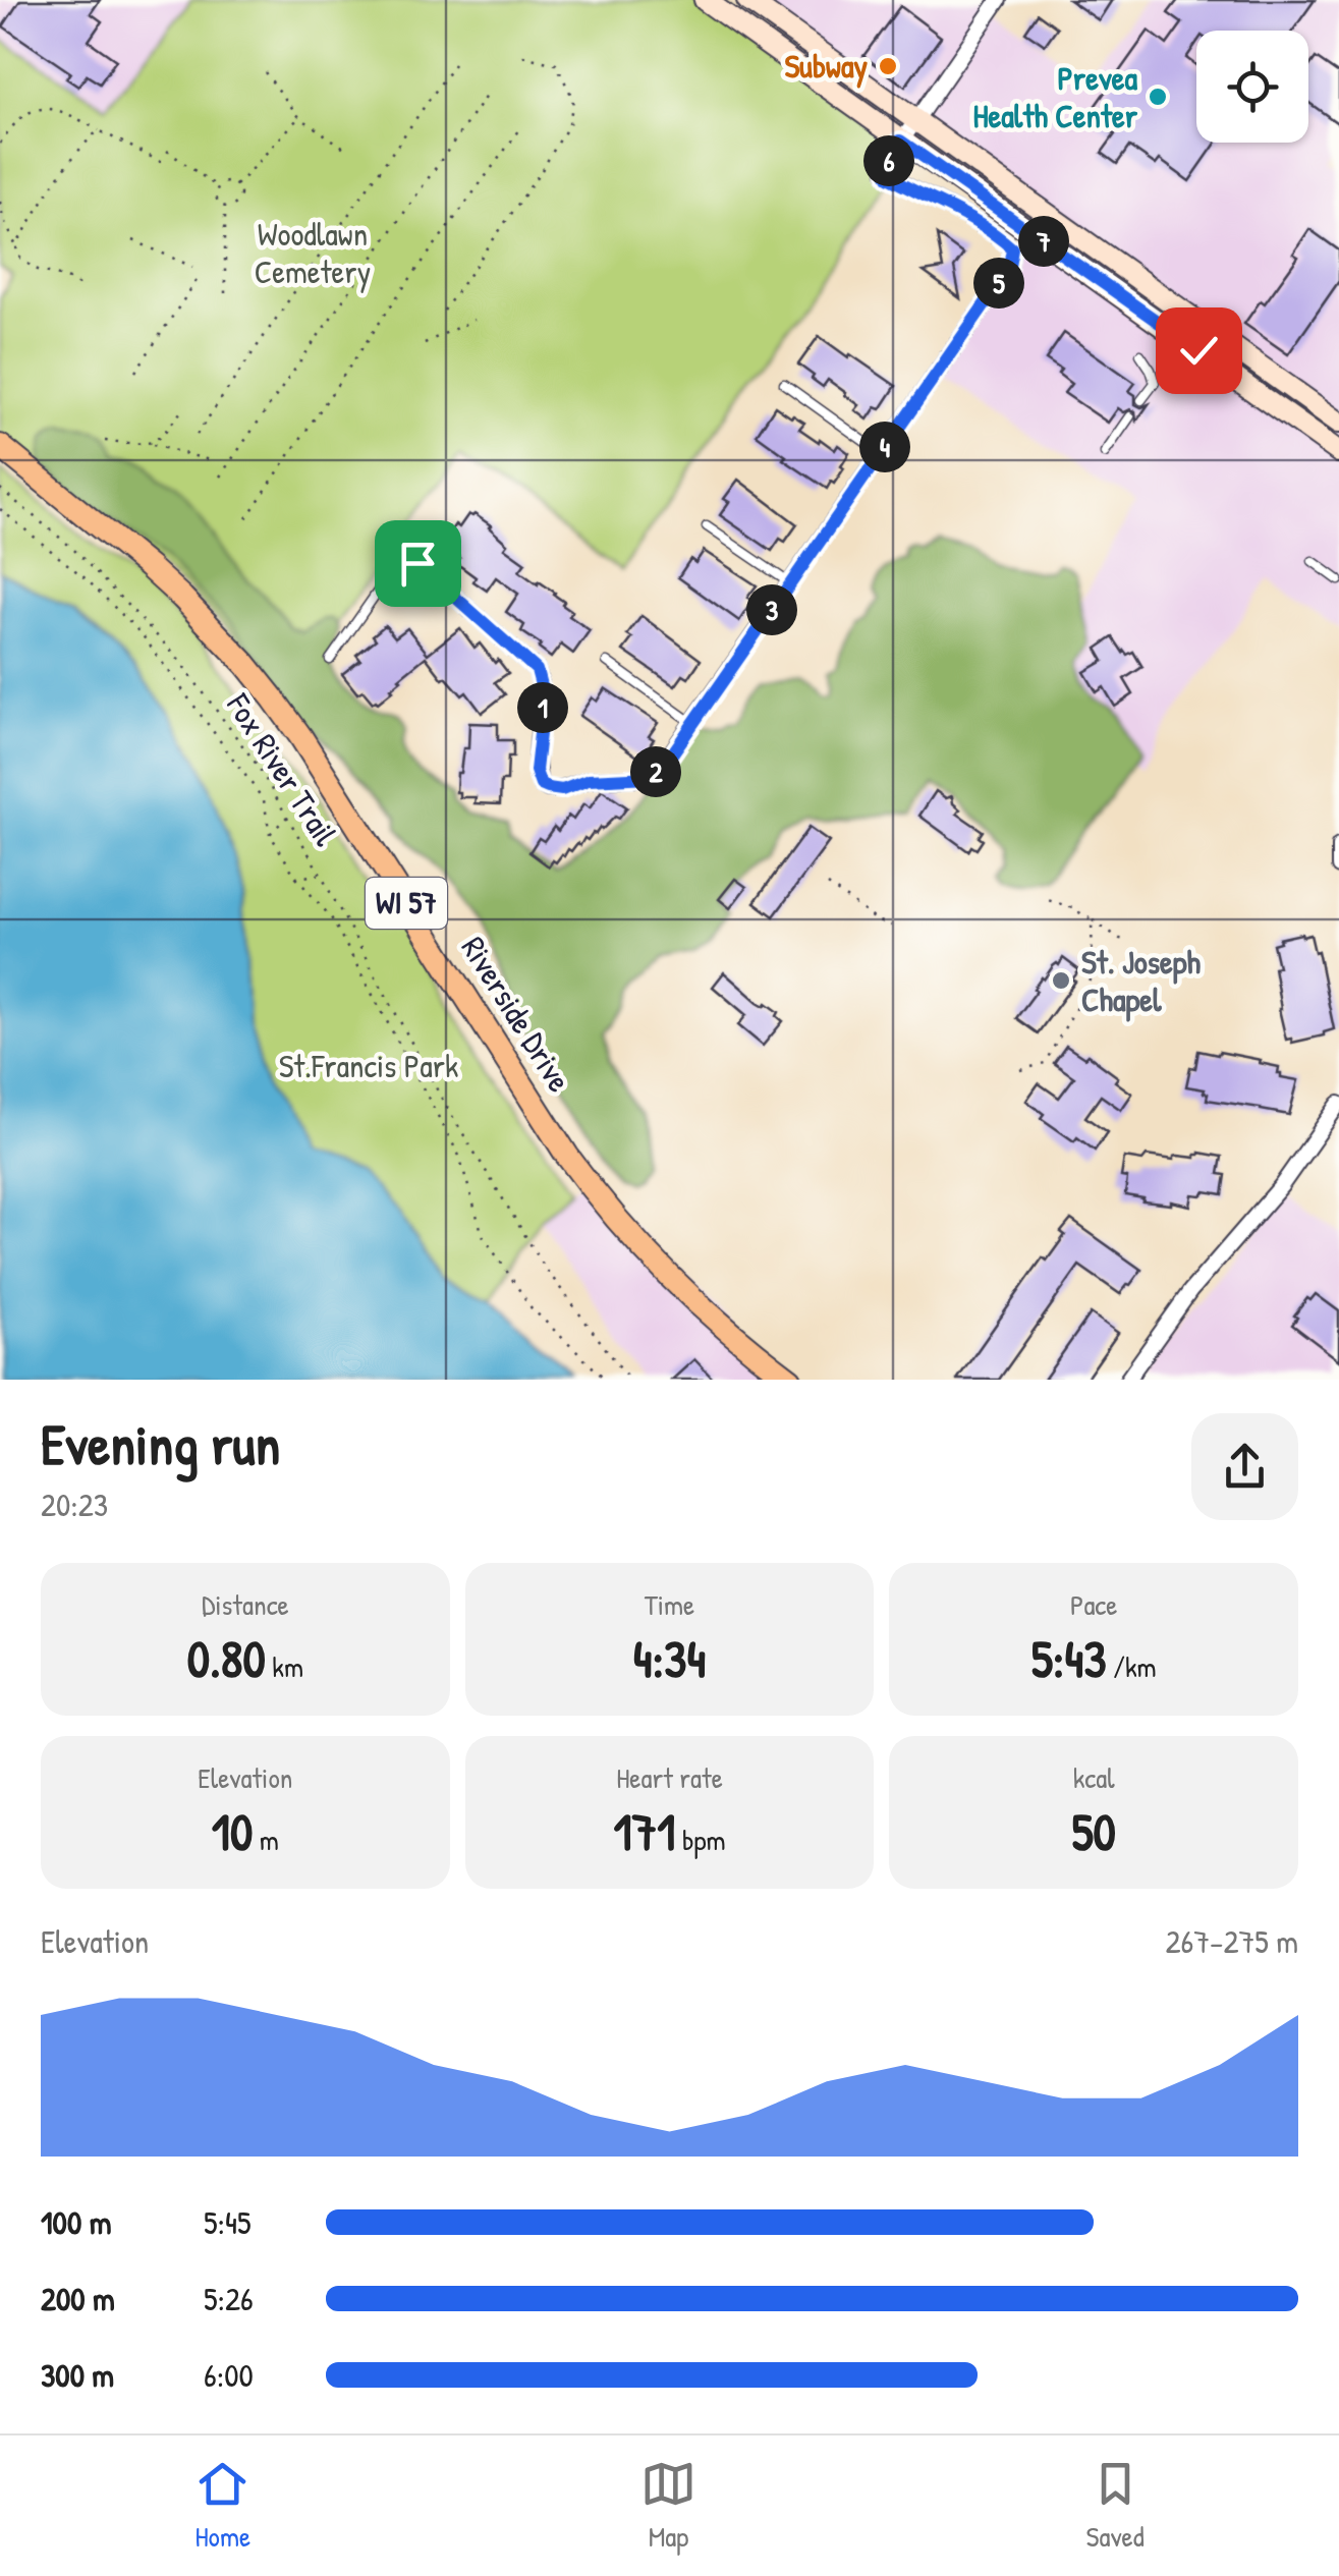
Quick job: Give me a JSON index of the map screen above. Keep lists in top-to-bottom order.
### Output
{
  "streets": {
    "main road": ["WI 57", "Riverside Drive"],
    "path": ["Fox River Trail"]
  },
  "parks": ["Woodlawn Cemetery", "St.Francis Park"],
  "places": ["Subway", "Prevea Health Center", "St. Joseph Chapel"],
  "page": {
    "pins": [
      "6",
      "7",
      "5",
      "4",
      "3",
      "1",
      "2"
    ],
    "heading": ["Evening run", "20:23"],
    "stats": [
      ["Distance", "0.80 km"],
      ["Time", "4:34"],
      ["Pace", "5:43 /km"],
      ["Elevation", "10 m"],
      ["Heart rate", "171 bpm"],
      ["kcal", "50"]
    ],
    "chart": ["Elevation", "267–275 m"],
    "list": [
      {
        "name": "100 m",
        "note": "5:45"
      },
      {
        "name": "200 m",
        "note": "5:26"
      },
      {
        "name": "300 m",
        "note": "6:00"
      }
    ],
    "tabs": ["Home", "Map", "Saved"]
  }
}
